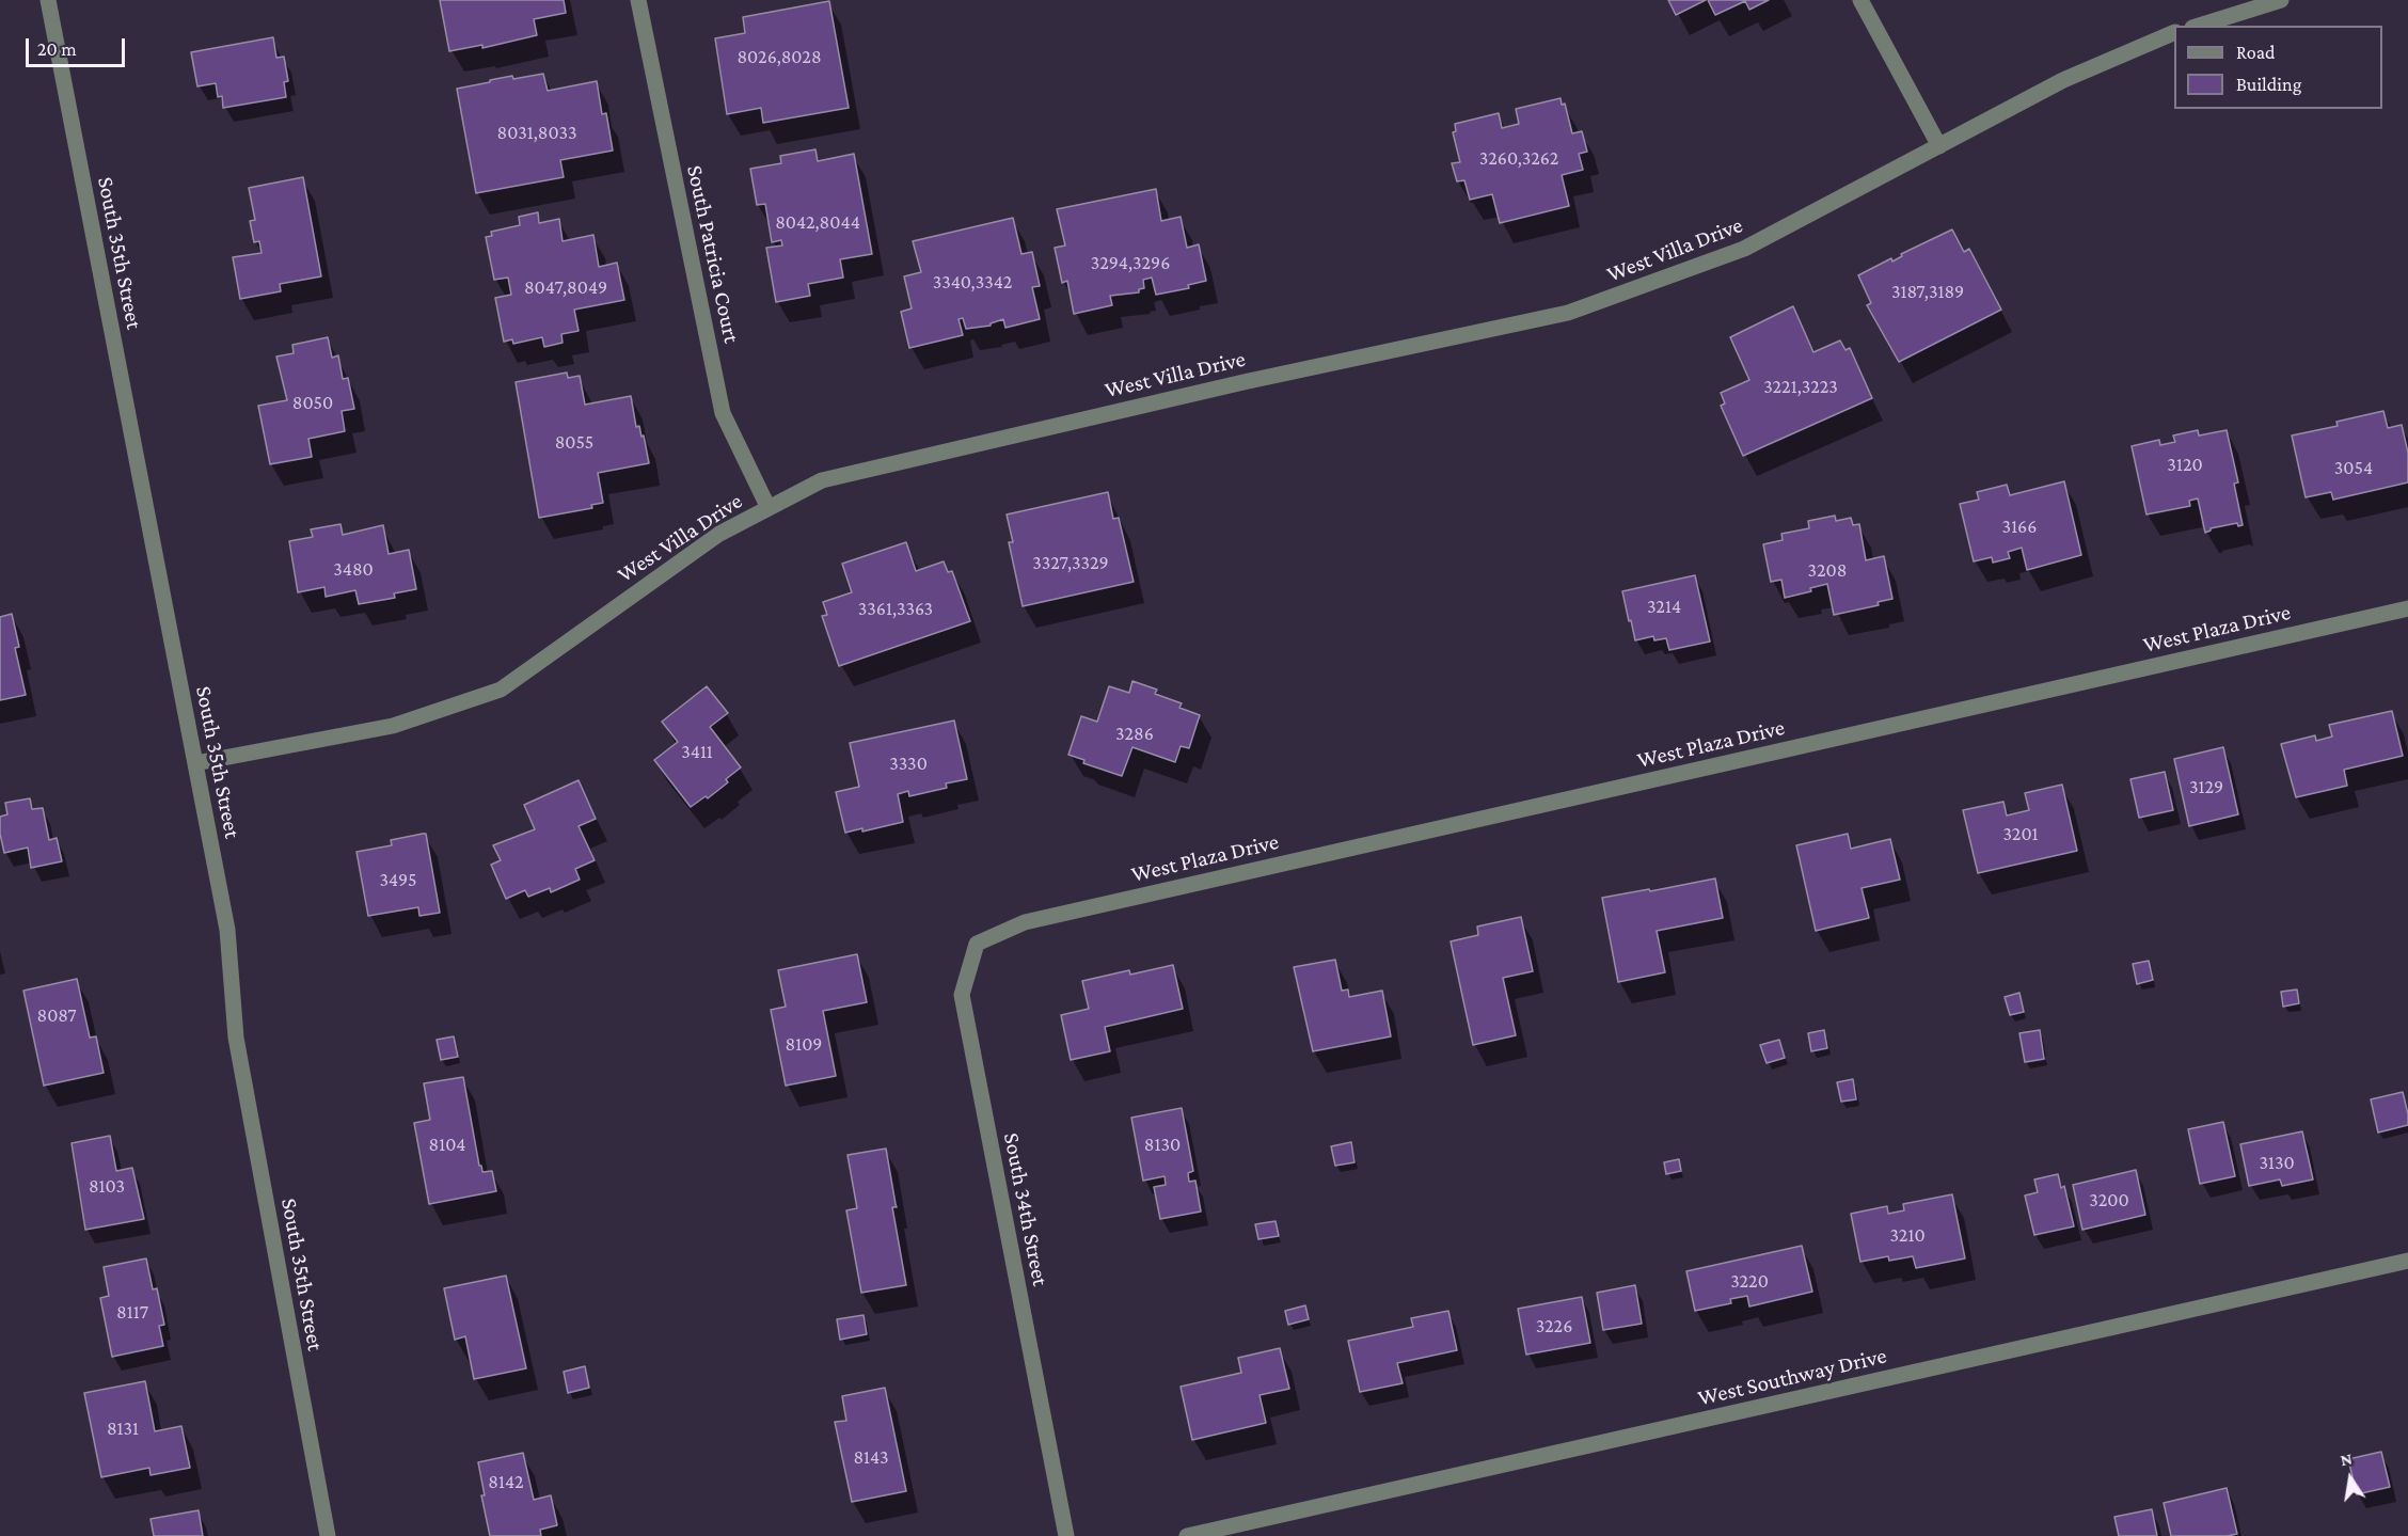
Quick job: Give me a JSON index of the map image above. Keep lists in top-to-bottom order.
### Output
{
  "streets": {
    "street": [
      "West Villa Drive",
      "South 35th Street",
      "South Patricia Court",
      "West Plaza Drive",
      "South 34th Street",
      "West Southway Drive"
    ]
  },
  "crossings": [
    ["West Villa Drive", "South 35th Street"],
    ["West Villa Drive", "South Patricia Court"],
    ["West Plaza Drive", "South 34th Street"]
  ],
  "house_numbers": [
    "8026,8028",
    "8031,8033",
    "3260,3262",
    "8042,8044",
    "3294,3296",
    "3340,3342",
    "8047,8049",
    "3187,3189",
    "3221,3223",
    "8050",
    "8055",
    "3120",
    "3054",
    "3166",
    "3327,3329",
    "3480",
    "3208",
    "3214",
    "3361,3363",
    "3286",
    "3411",
    "3330",
    "3129",
    "3201",
    "3495",
    "8087",
    "8109",
    "8104",
    "8130",
    "3130",
    "8103",
    "3200",
    "3210",
    "3220",
    "8117",
    "3226",
    "8131",
    "8143",
    "8142"
  ],
  "legend": ["Road", "Building"],
  "scale_bar": "20 m",
  "north": "top"
}
